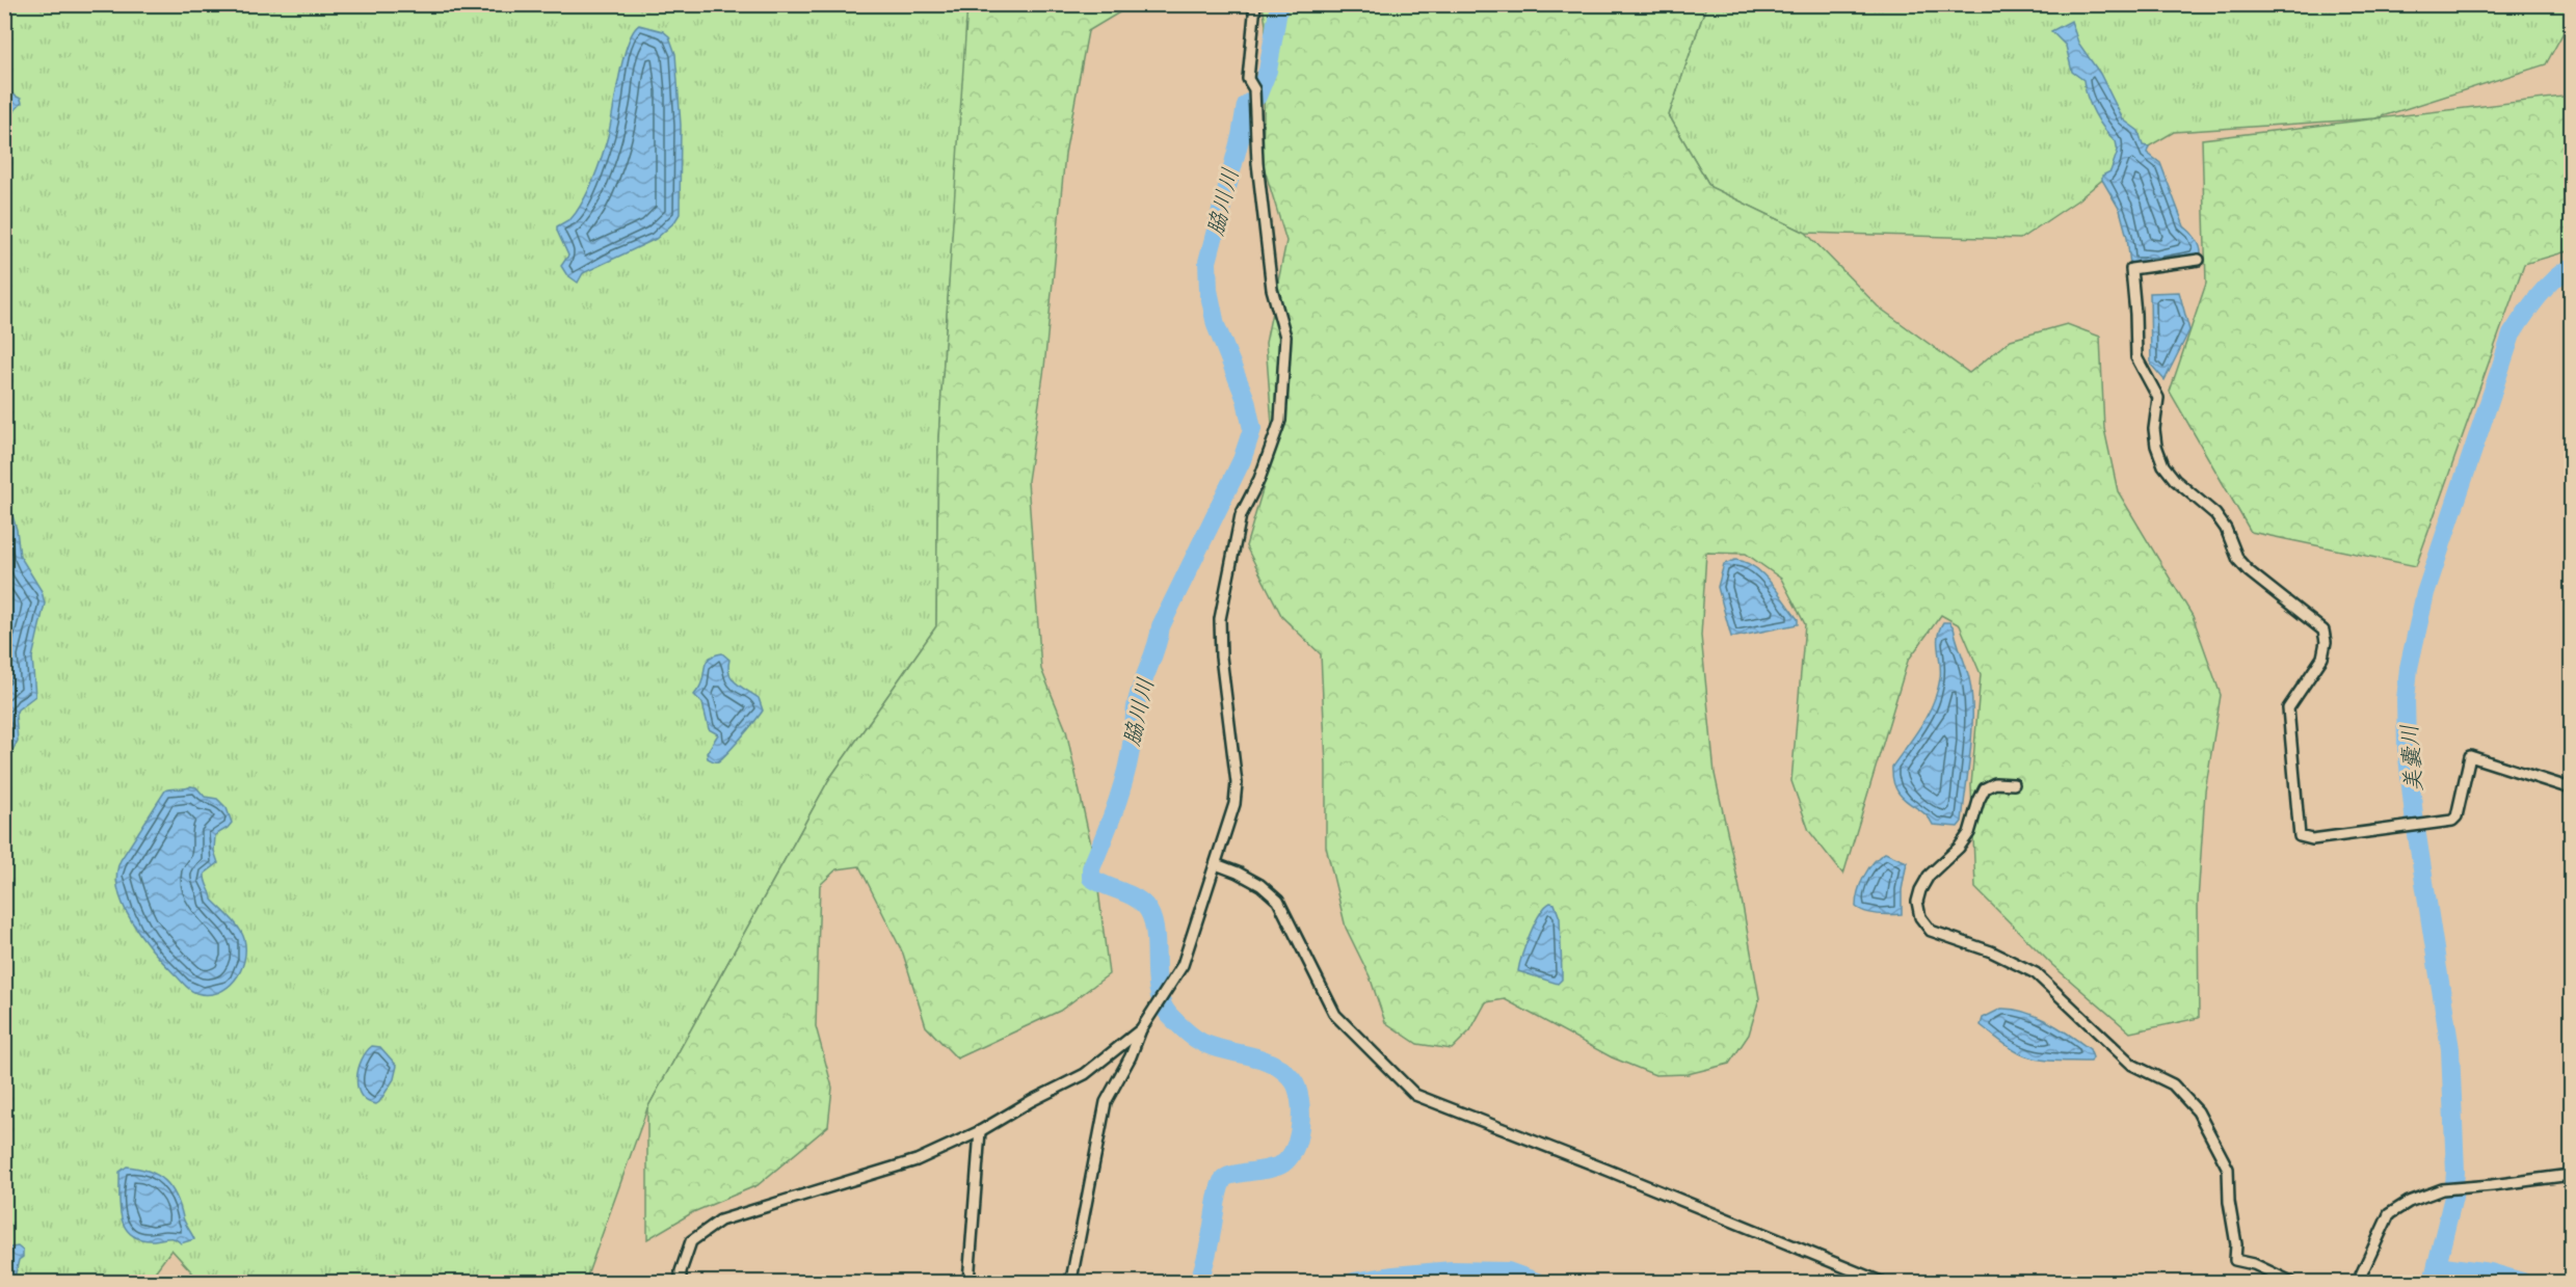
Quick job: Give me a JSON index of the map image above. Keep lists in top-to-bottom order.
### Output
{
  "water": ["脇川川", "美嚢川"]
}
